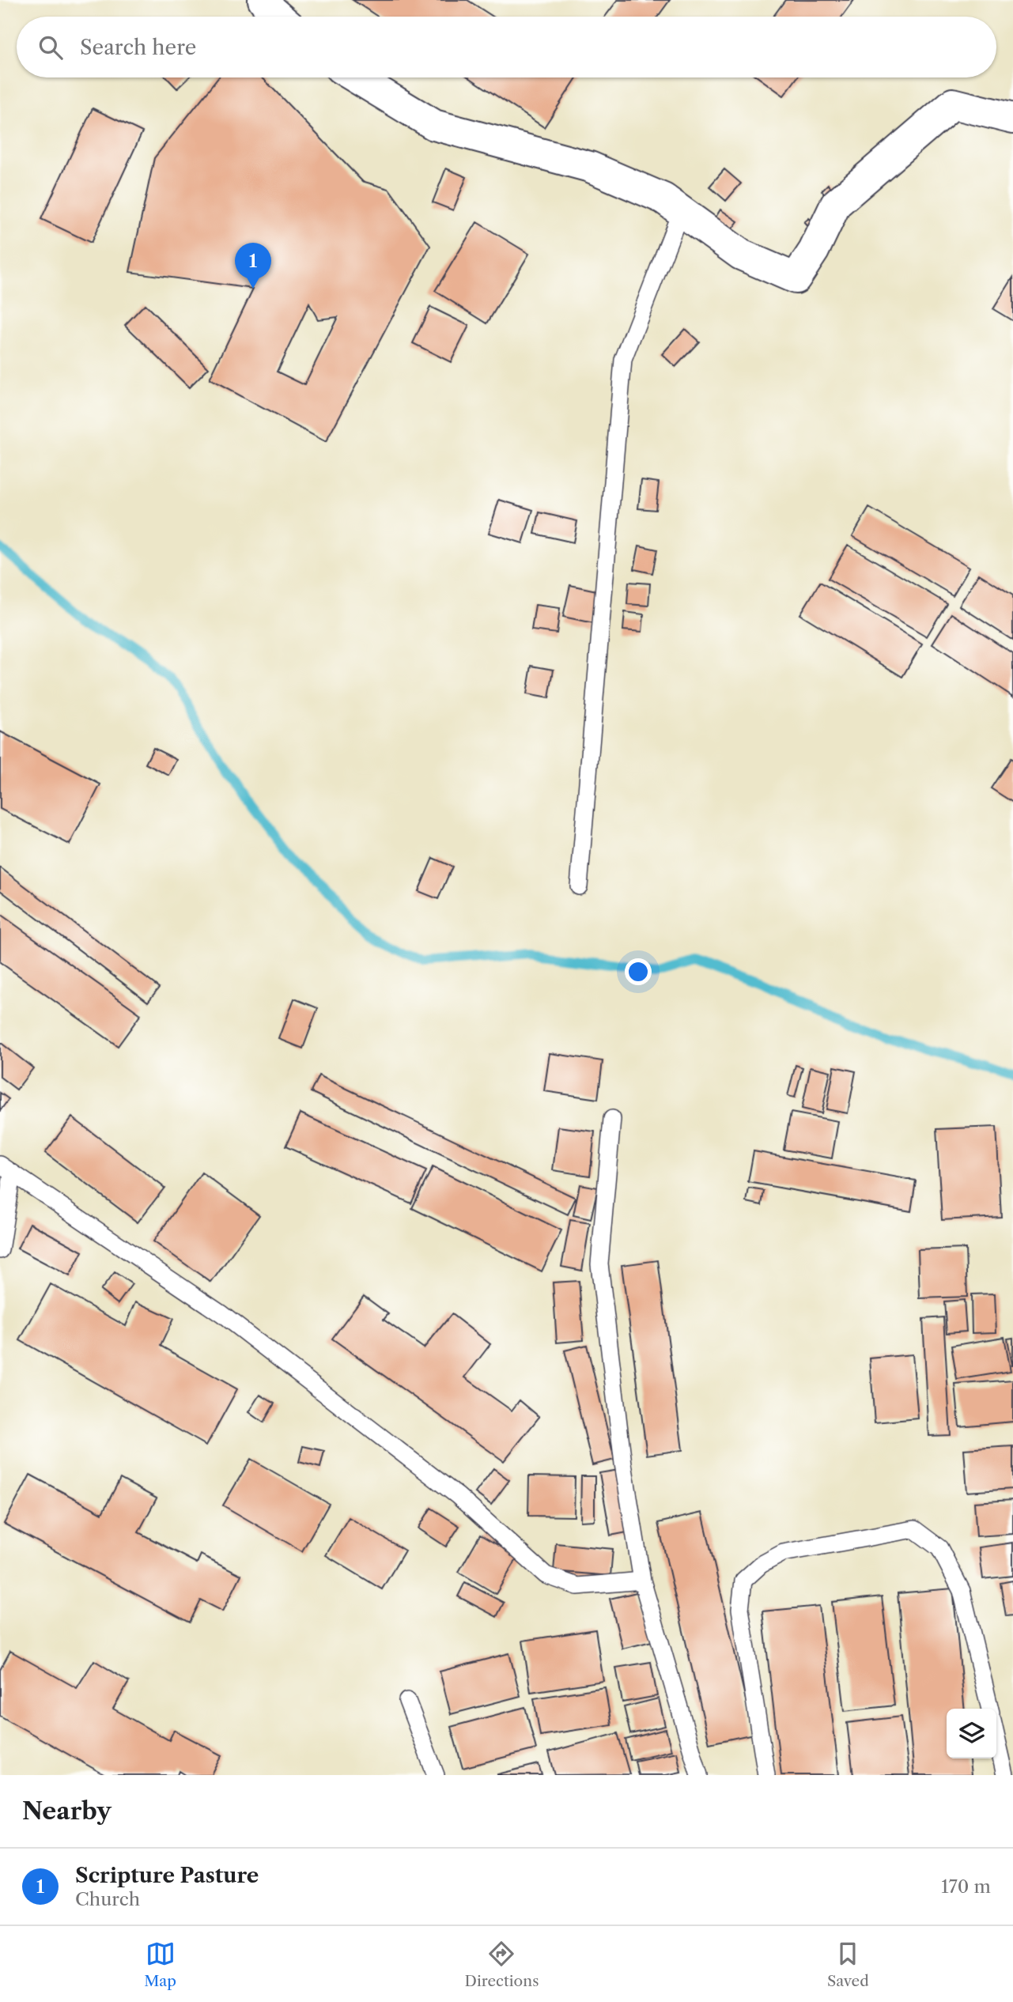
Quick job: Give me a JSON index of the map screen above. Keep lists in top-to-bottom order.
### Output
{
  "page": {
    "search": "Search here",
    "pins": "1",
    "heading": "Nearby",
    "list": [
      {
        "mark": "1",
        "name": "Scripture Pasture",
        "note": "Church",
        "value": "170 m"
      }
    ],
    "nav": ["Map", "Directions", "Saved"]
  }
}
